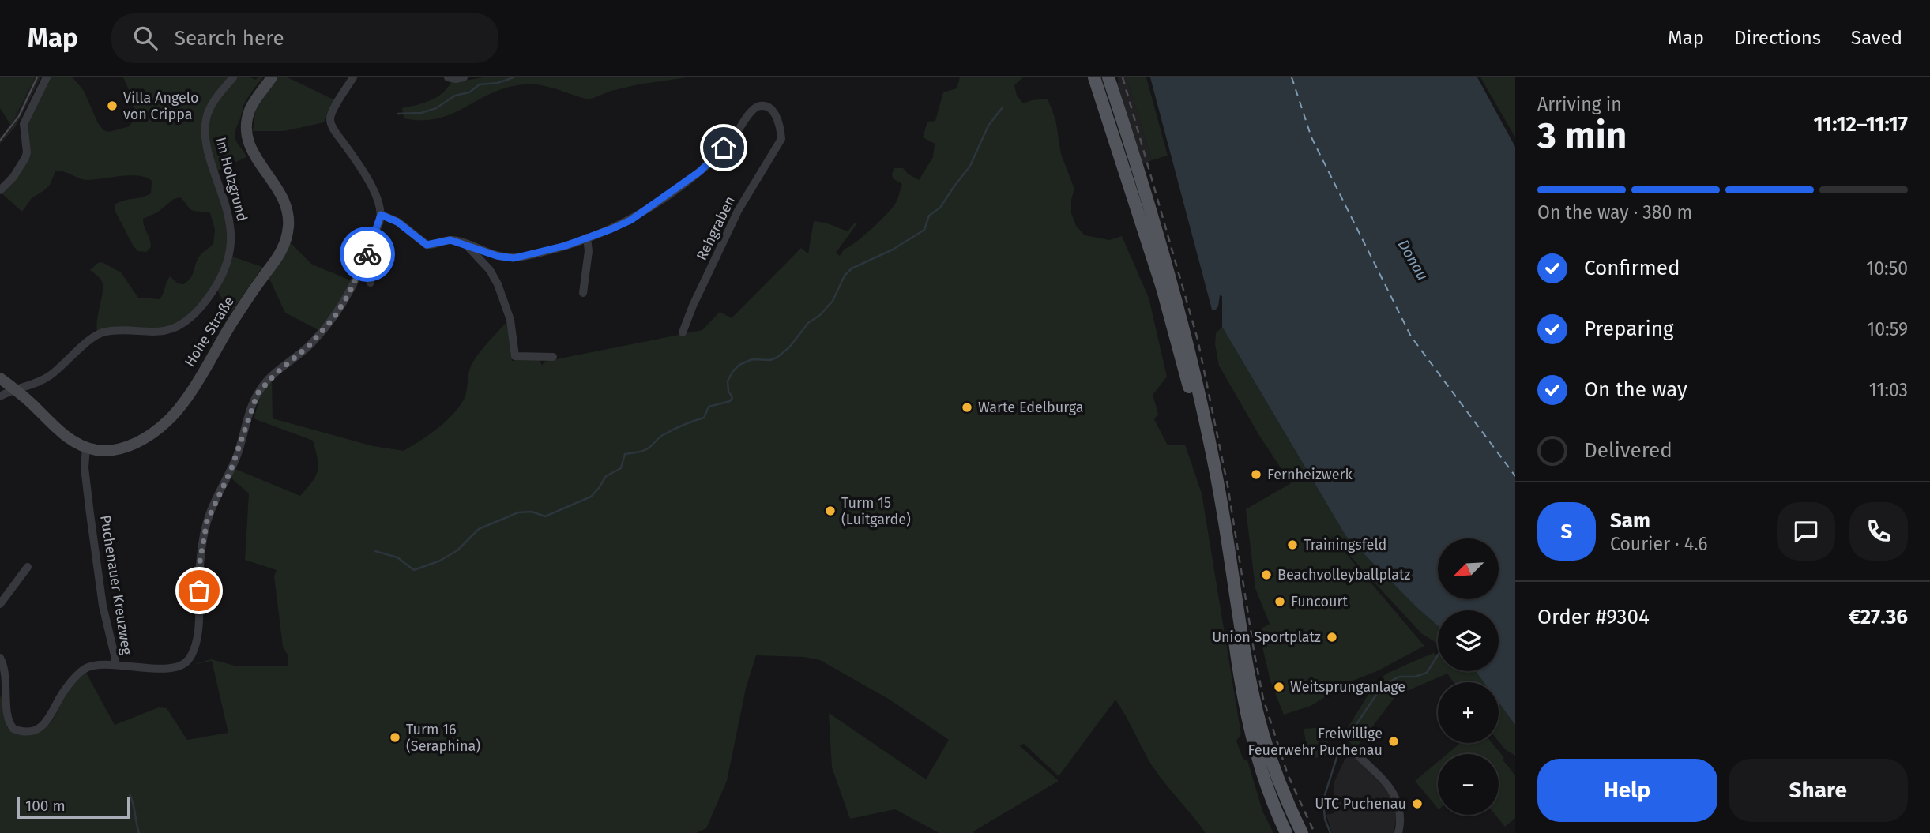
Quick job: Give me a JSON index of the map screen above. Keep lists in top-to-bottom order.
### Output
{
  "streets": {
    "main road": ["Hohe Straße"],
    "street": ["Im Holzgrund", "Rehgraben", "Puchenauer Kreuzweg"]
  },
  "crossings": [
    ["Im Holzgrund", "Hohe Straße"],
    ["Hohe Straße", "Puchenauer Kreuzweg"]
  ],
  "water": ["Donau"],
  "places": [
    "Villa Angelo von Crippa",
    "Warte Edelburga",
    "Fernheizwerk",
    "Turm 15 (Luitgarde)",
    "Trainingsfeld",
    "Beachvolleyballplatz",
    "Funcourt",
    "Union Sportplatz",
    "Weitsprunganlage",
    "Turm 16 (Seraphina)",
    "Freiwillige Feuerwehr Puchenau",
    "UTC Puchenau"
  ],
  "scale_bar": "100 m",
  "north": "bottom left",
  "page": {
    "header": "Map",
    "search": "Search here",
    "nav": ["Map", "Directions", "Saved"],
    "heading": ["3 min", "Arriving in", "11:12–11:17"],
    "panel": [
      "Sam",
      "Courier · 4.6",
      "Order #9304",
      "€27.36"
    ],
    "bar": "On the way · 380 m",
    "list": [
      ["Confirmed", "10:50"],
      ["Preparing", "10:59"],
      ["On the way", "11:03"],
      "Delivered"
    ],
    "round": "S",
    "map_buttons": ["+", "−"],
    "buttons": ["Help", "Share"],
    "scale": "100 m"
  }
}
